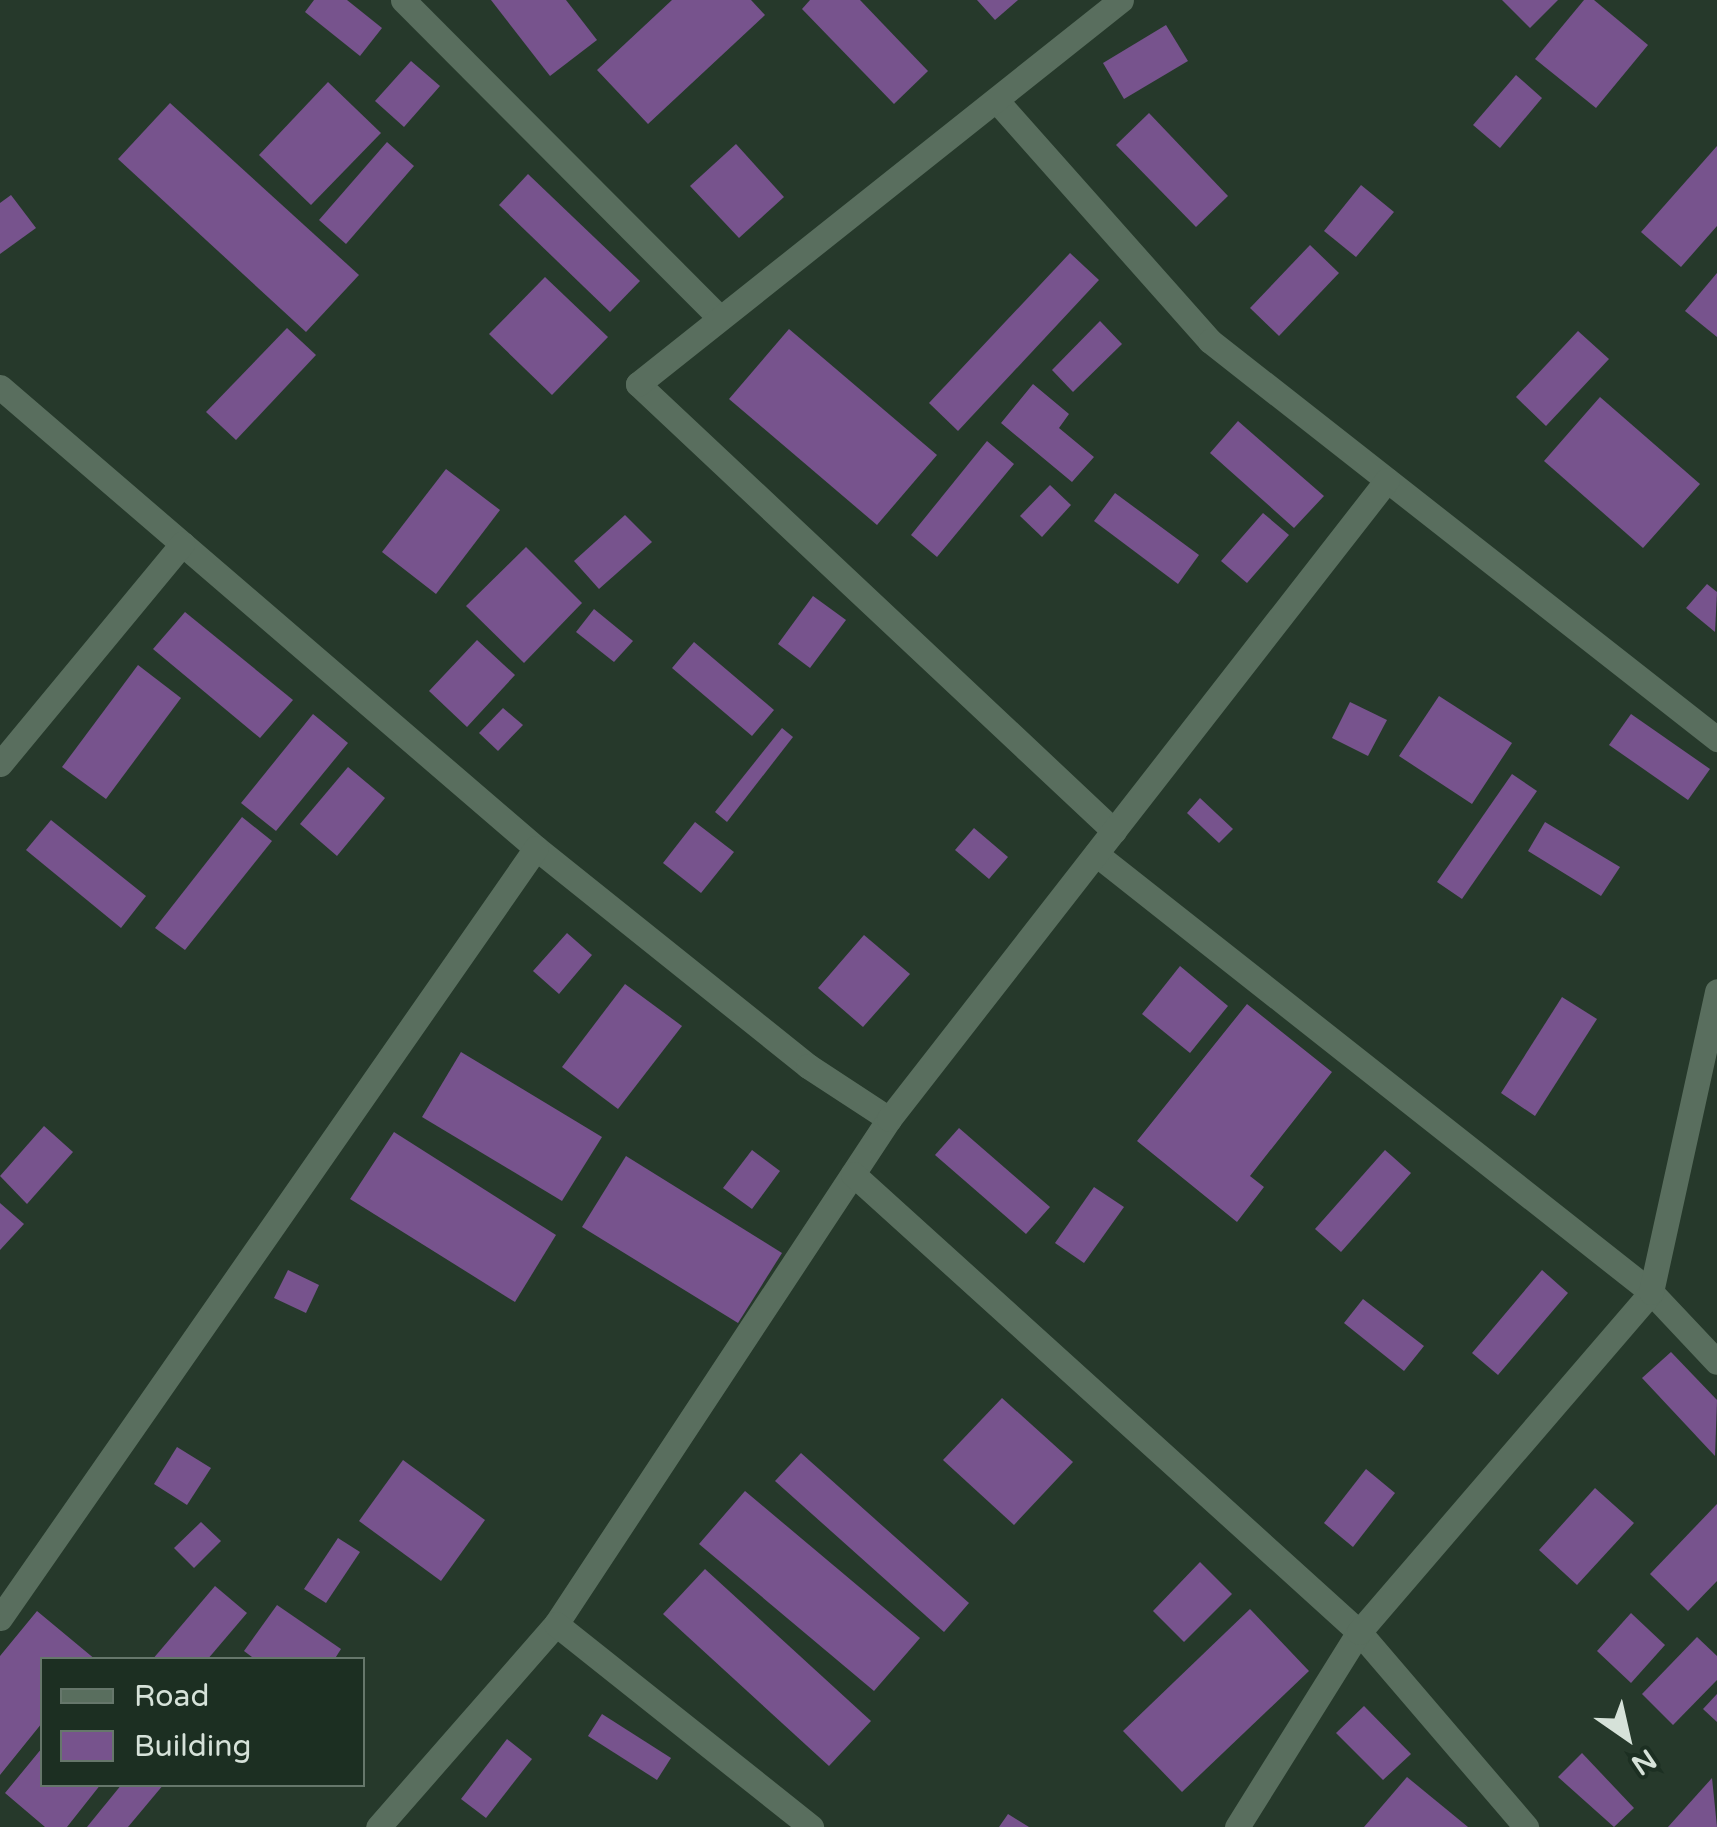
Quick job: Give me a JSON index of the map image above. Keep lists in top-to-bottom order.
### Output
{
  "legend": ["Road", "Building"],
  "north": "bottom right"
}
